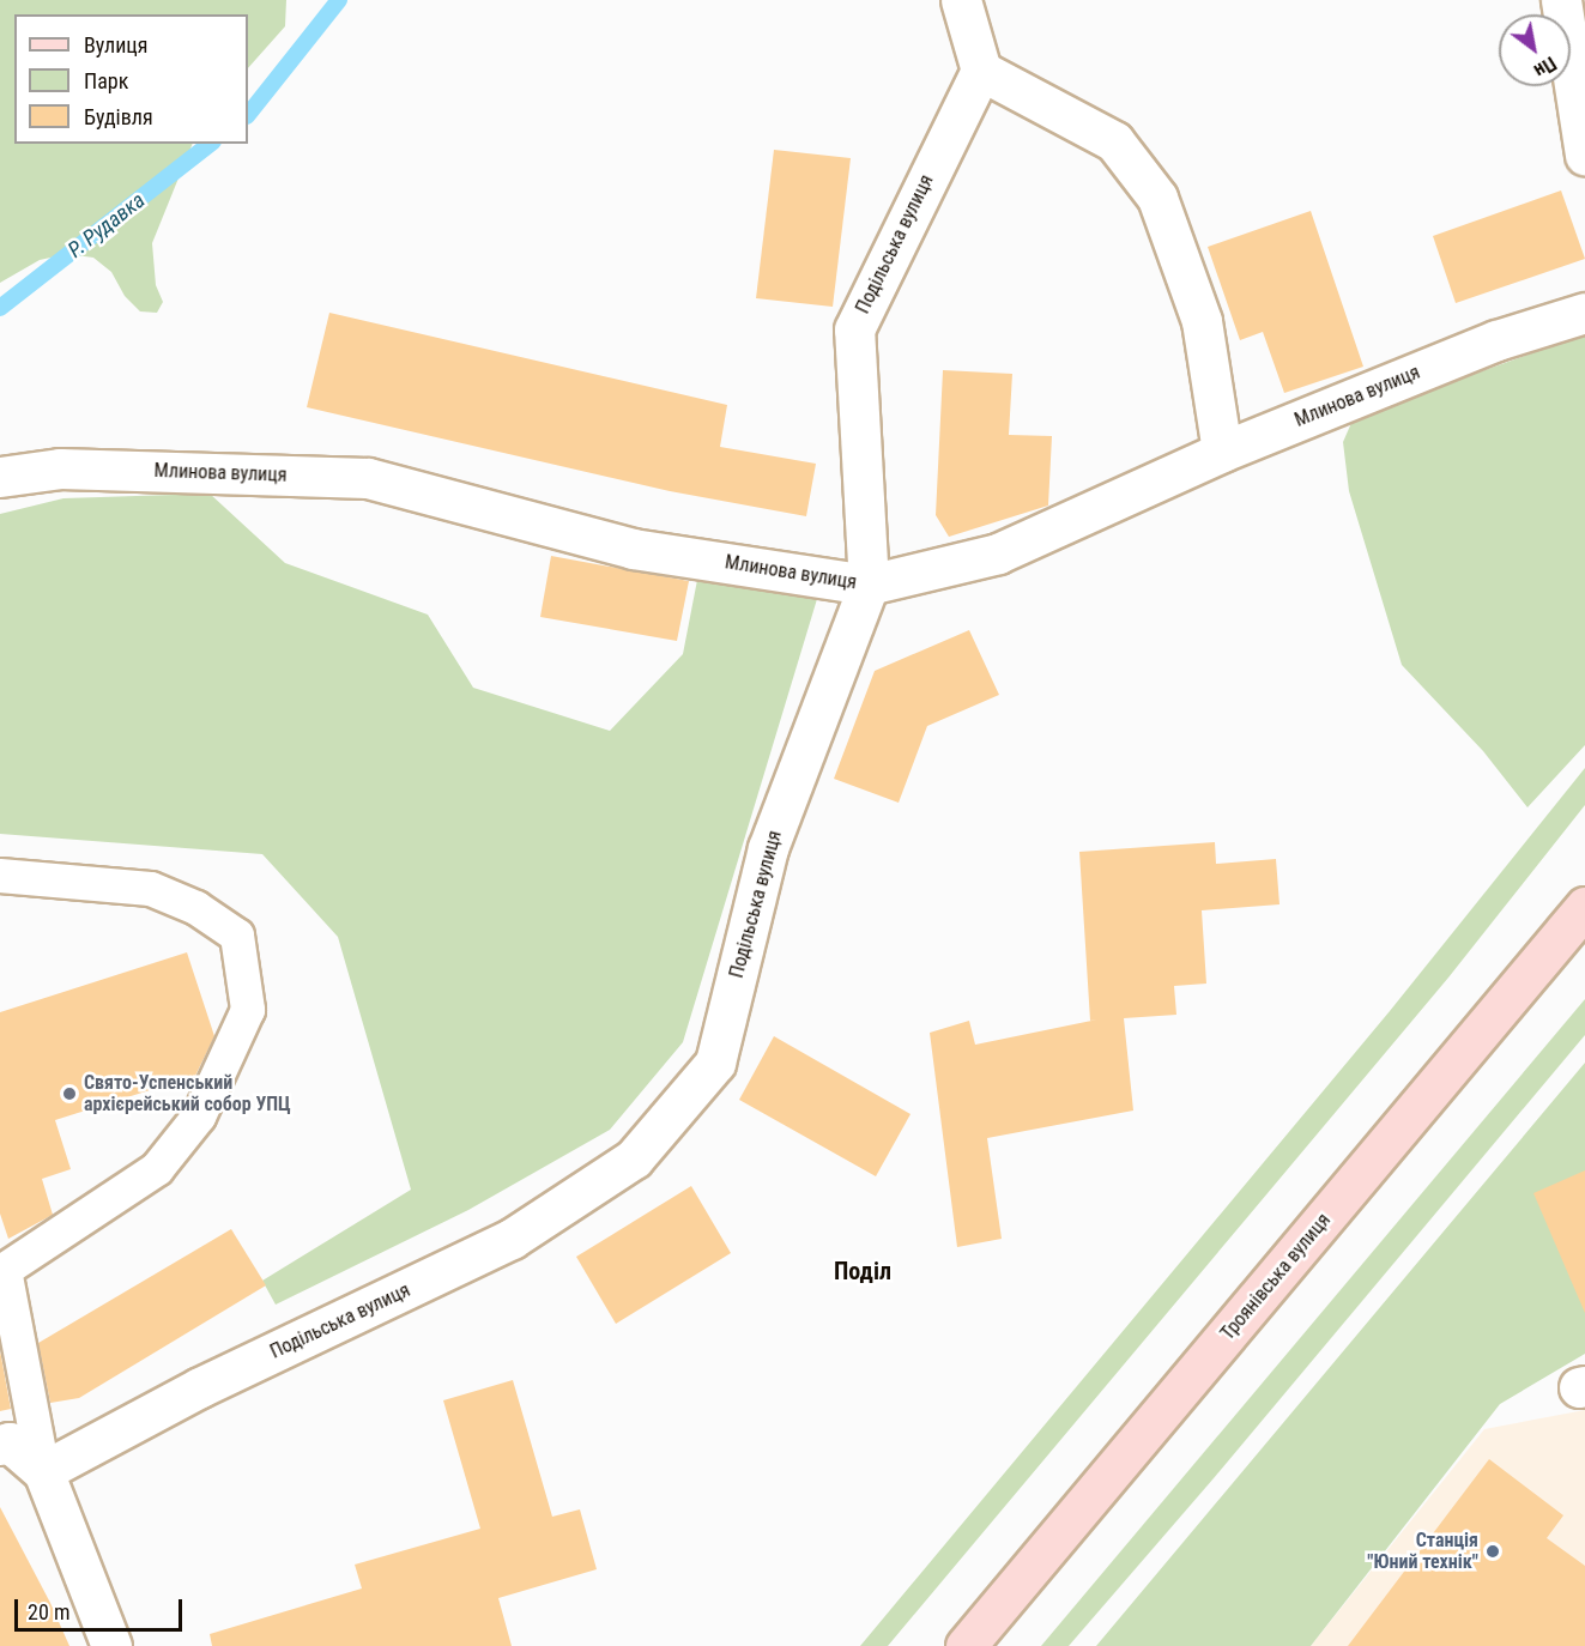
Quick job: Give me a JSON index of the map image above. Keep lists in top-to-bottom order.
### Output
{
  "streets": {
    "street": ["Подільська вулиця", "Млинова вулиця", "Троянівська вулиця"]
  },
  "crossings": [
    ["Подільська вулиця", "Млинова вулиця"]
  ],
  "districts": ["Поділ"],
  "water": ["Р. Рудавка"],
  "places": ["Свято-Успенський архієрейський собор УПЦ", "Станція \"Юний технік\""],
  "legend": ["Вулиця", "Парк", "Будівля"],
  "scale_bar": "20 m",
  "north": "bottom right"
}
